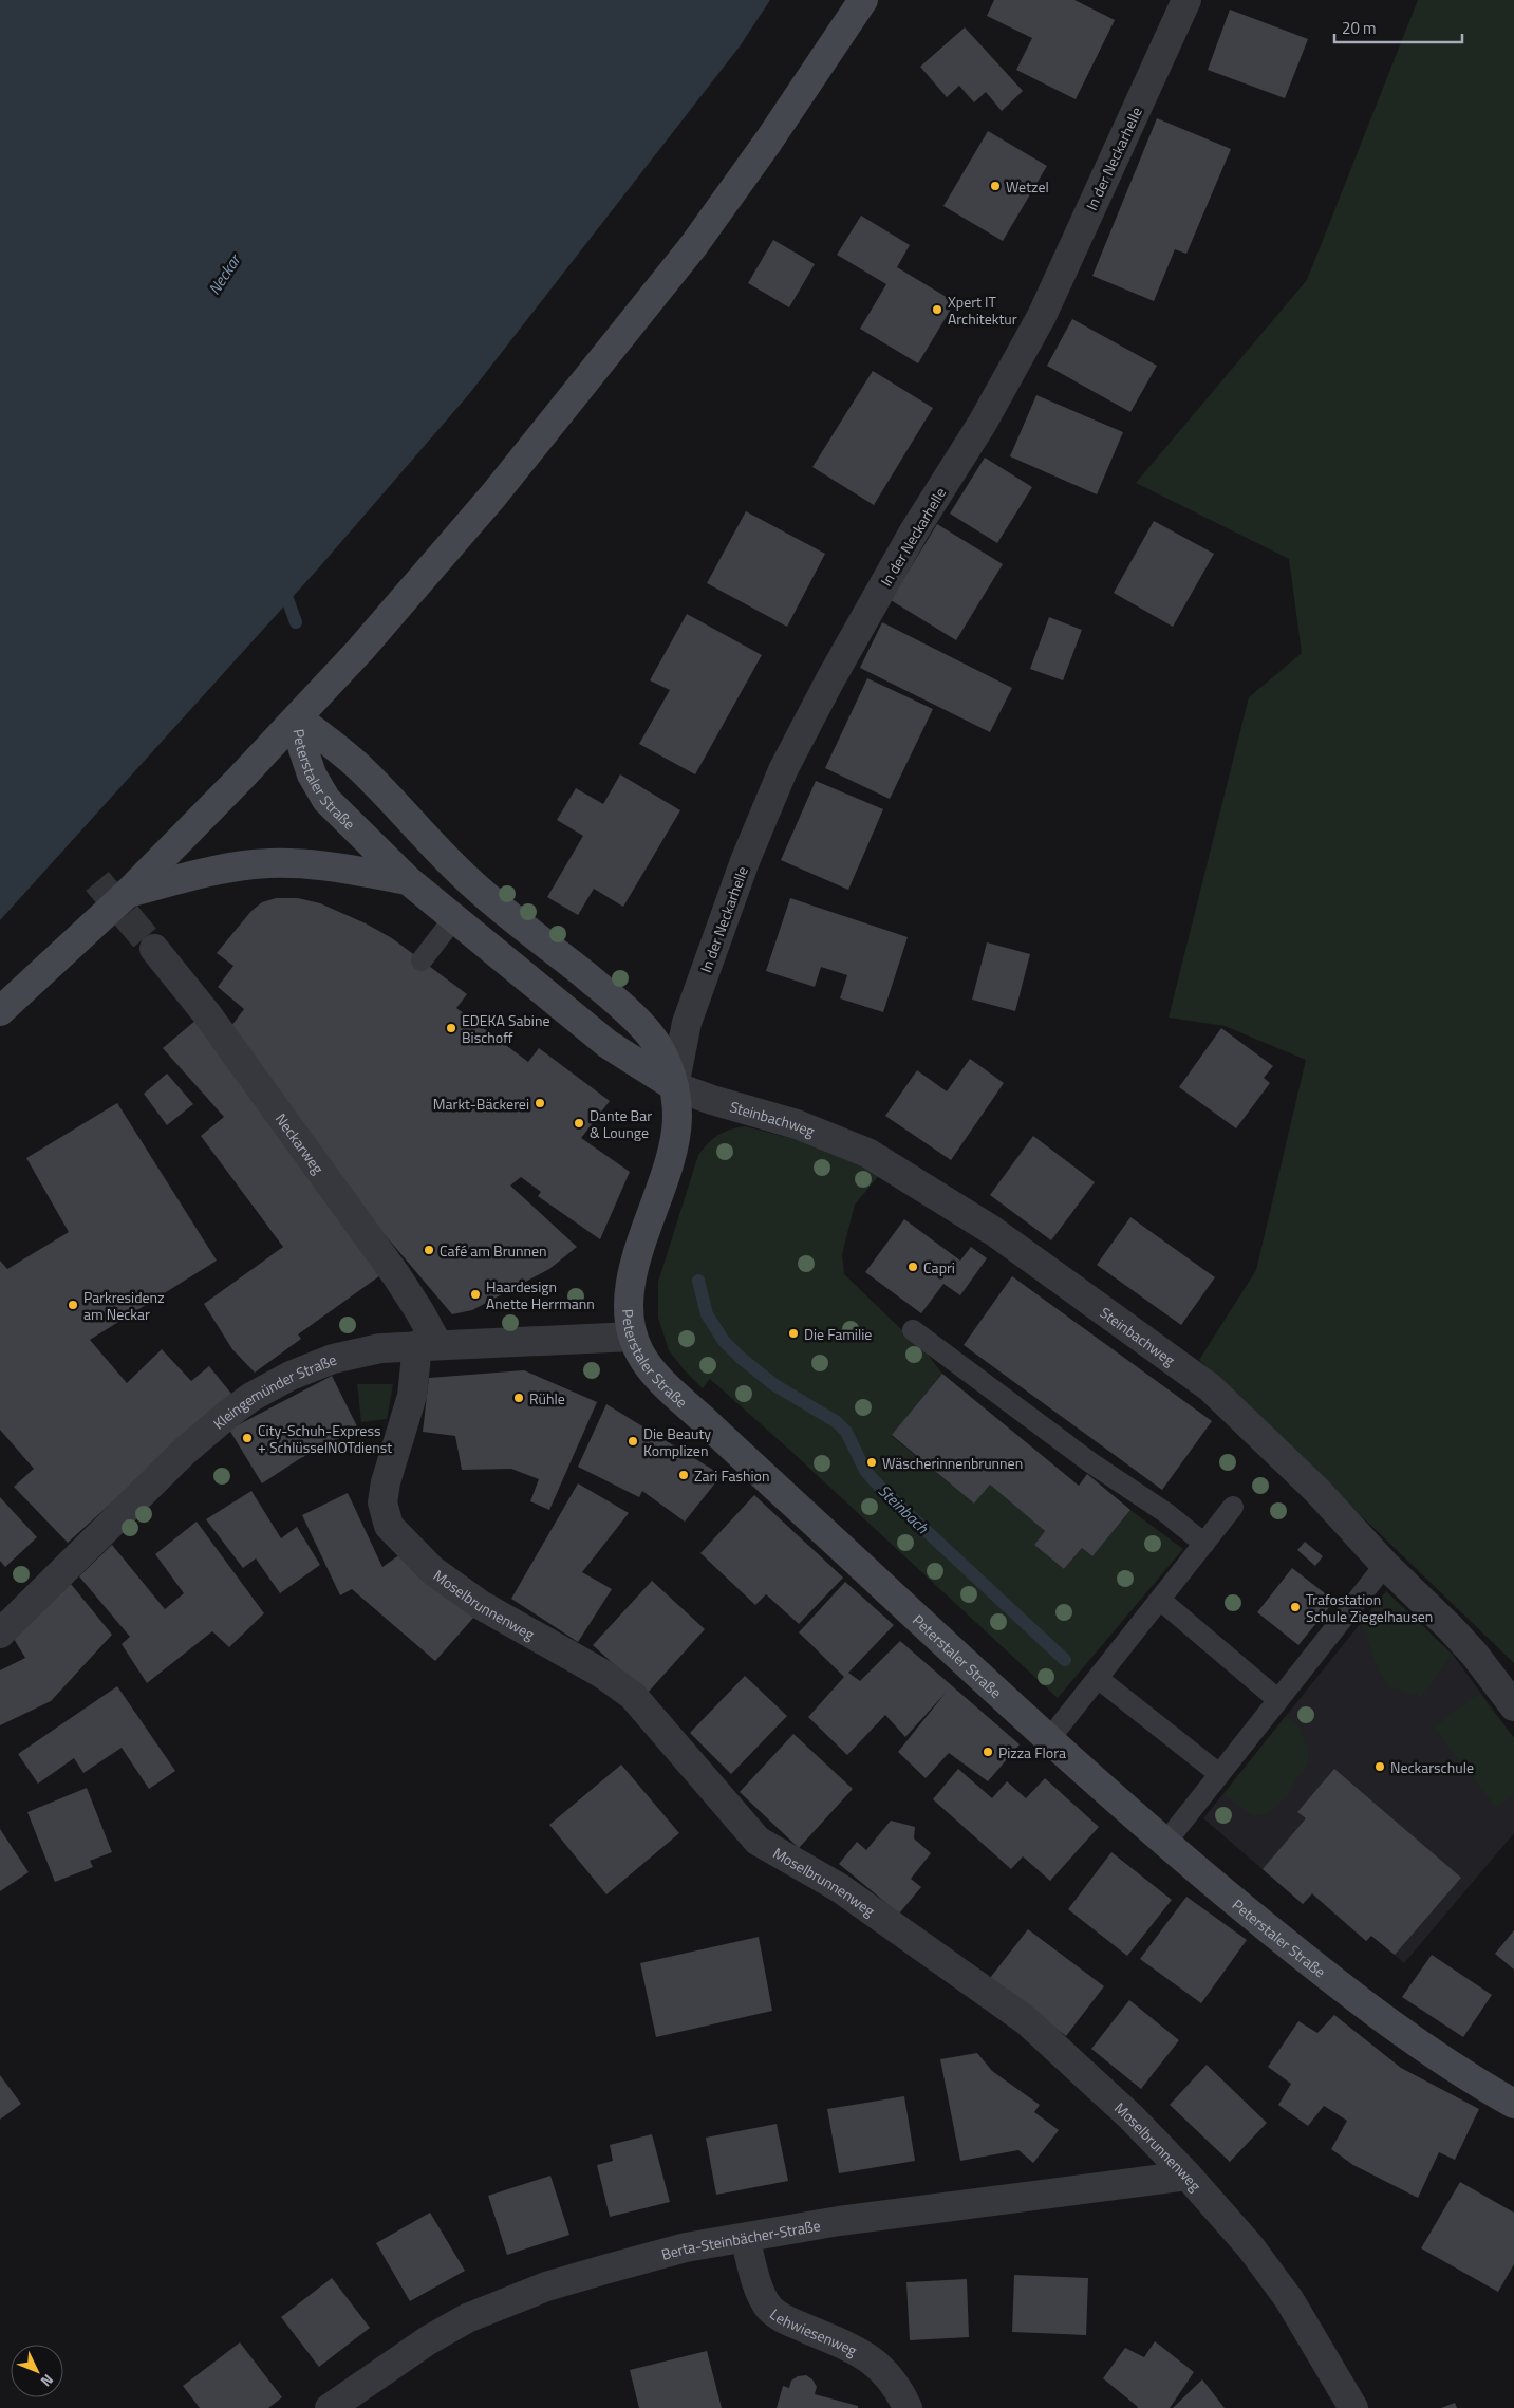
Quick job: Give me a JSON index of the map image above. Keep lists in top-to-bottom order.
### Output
{
  "streets": {
    "main road": ["Peterstaler Straße"],
    "street": [
      "In der Neckarhelle",
      "Steinbachweg",
      "Neckarweg",
      "Kleingemünder Straße",
      "Moselbrunnenweg",
      "Berta-Steinbächer-Straße",
      "Lehwiesenweg"
    ]
  },
  "crossings": [
    ["In der Neckarhelle", "Peterstaler Straße"],
    ["In der Neckarhelle", "Steinbachweg"],
    ["Peterstaler Straße", "Steinbachweg"],
    ["Peterstaler Straße", "Kleingemünder Straße"],
    ["Neckarweg", "Kleingemünder Straße"],
    ["Neckarweg", "Moselbrunnenweg"],
    ["Kleingemünder Straße", "Moselbrunnenweg"],
    ["Moselbrunnenweg", "Berta-Steinbächer-Straße"],
    ["Berta-Steinbächer-Straße", "Lehwiesenweg"]
  ],
  "water": ["Neckar", "Steinbach"],
  "places": [
    "Wetzel",
    "Xpert IT Architektur",
    "EDEKA Sabine Bischoff",
    "Markt-Bäckerei",
    "Dante Bar & Lounge",
    "Café am Brunnen",
    "Capri",
    "Haardesign Anette Herrmann",
    "Parkresidenz am Neckar",
    "Die Familie",
    "Rühle",
    "City-Schuh-Express + SchlüsselNOTdienst",
    "Die Beauty Komplizen",
    "Wäscherinnenbrunnen",
    "Zari Fashion",
    "Trafostation Schule Ziegelhausen",
    "Pizza Flora",
    "Neckarschule"
  ],
  "scale_bar": "20 m",
  "north": "bottom right"
}
